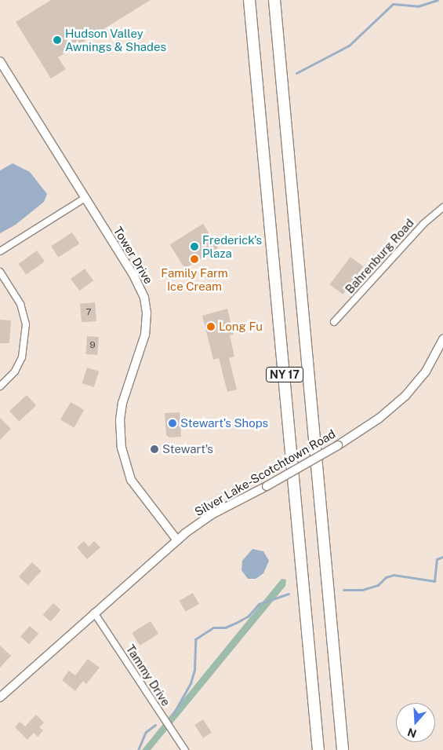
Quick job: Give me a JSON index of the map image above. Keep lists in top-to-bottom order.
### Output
{
  "streets": {
    "highway": ["NY 17"],
    "street": [
      "Tower Drive",
      "Bahrenburg Road",
      "Silver Lake-Scotchtown Road",
      "Tammy Drive"
    ]
  },
  "crossings": [
    ["Tower Drive", "Silver Lake-Scotchtown Road"],
    ["Silver Lake-Scotchtown Road", "Tammy Drive"]
  ],
  "places": [
    "Hudson Valley Awnings & Shades",
    "Frederick's Plaza",
    "Family Farm Ice Cream",
    "Long Fu",
    "Stewart's Shops",
    "Stewart's"
  ],
  "house_numbers": ["7", "9"],
  "north": "bottom"
}
